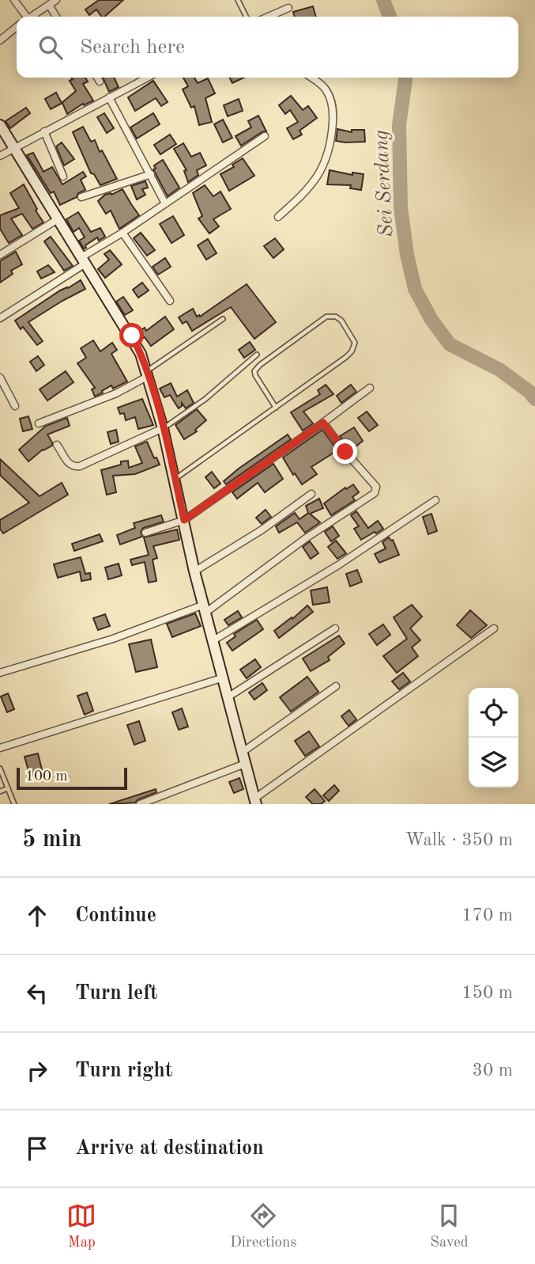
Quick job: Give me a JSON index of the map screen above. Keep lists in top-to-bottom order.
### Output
{
  "water": ["Sei Serdang"],
  "scale_bar": "100 m",
  "page": {
    "search": "Search here",
    "scale": "100 m",
    "heading": ["5 min", "Walk · 350 m"],
    "list": [
      ["Continue", "170 m"],
      ["Turn left", "150 m"],
      ["Turn right", "30 m"],
      "Arrive at destination"
    ],
    "nav": ["Map", "Directions", "Saved"]
  }
}
